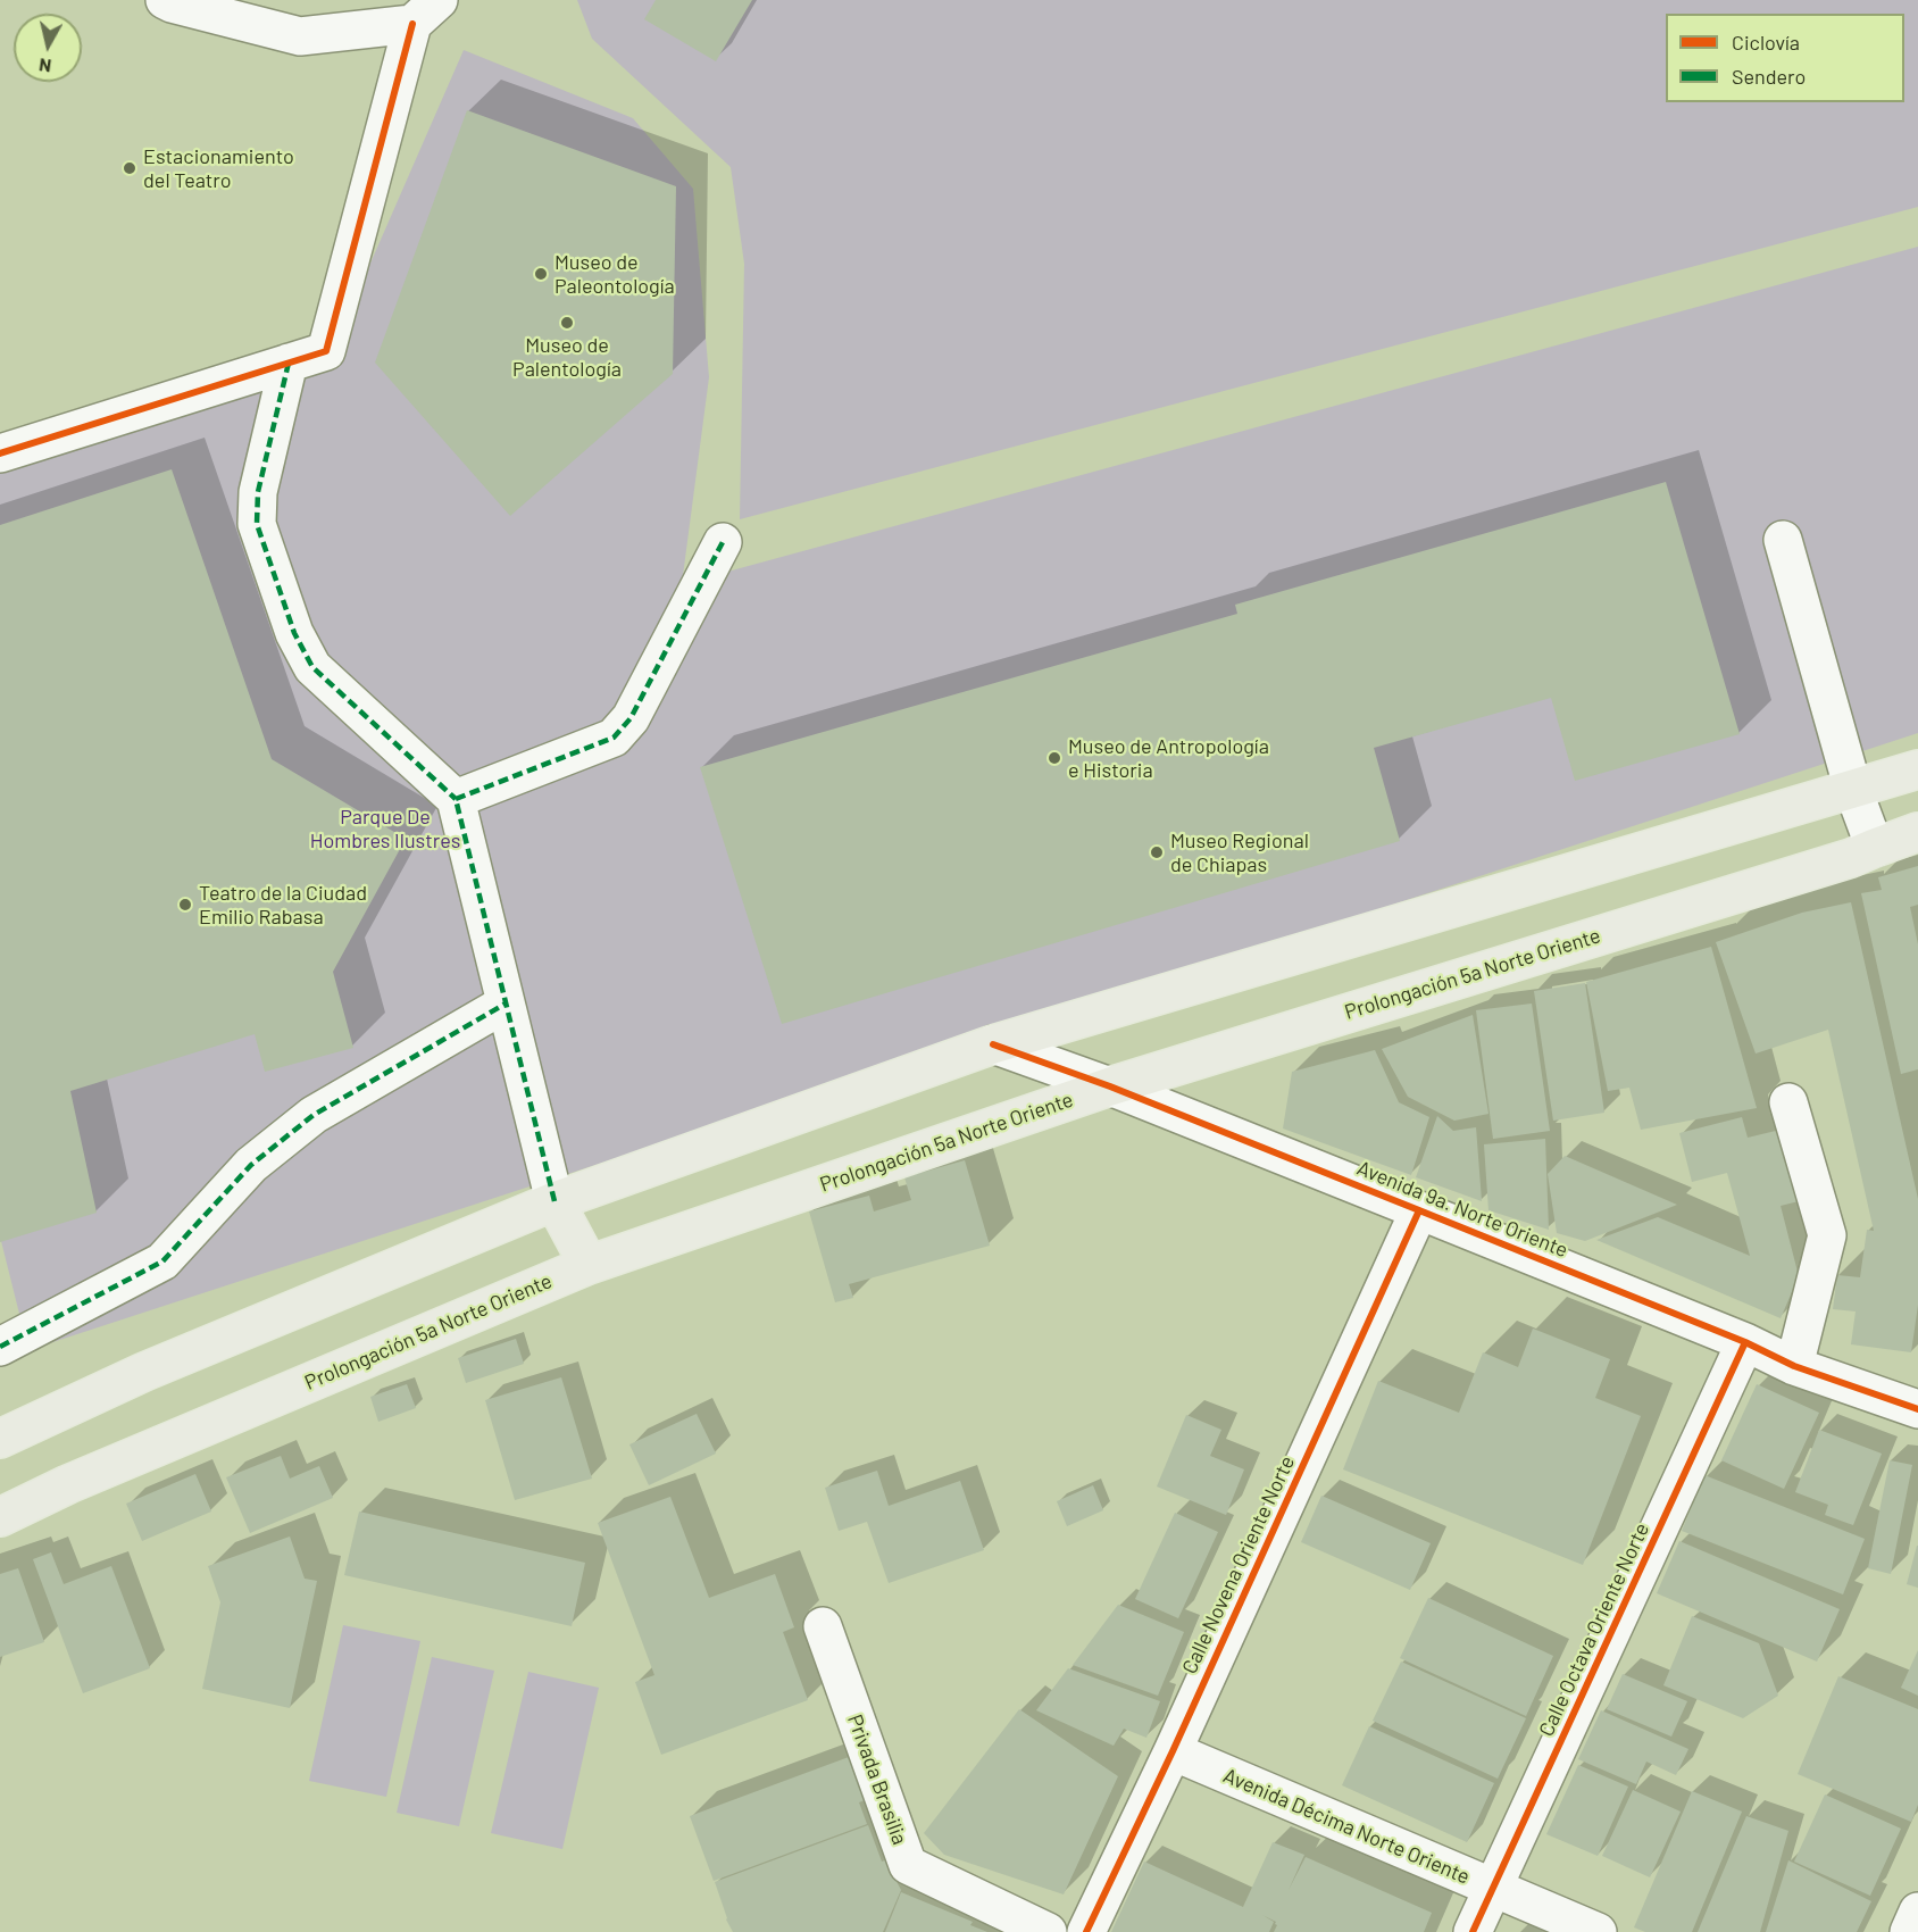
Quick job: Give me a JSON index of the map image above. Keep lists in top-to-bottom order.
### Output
{
  "streets": {
    "main road": ["Prolongación 5a Norte Oriente"],
    "street": [
      "Avenida 9a. Norte Oriente",
      "Calle Novena Oriente Norte",
      "Calle Octava Oriente Norte",
      "Privada Brasilia",
      "Avenida Décima Norte Oriente"
    ]
  },
  "crossings": [
    ["Prolongación 5a Norte Oriente", "Avenida 9a. Norte Oriente"],
    ["Avenida 9a. Norte Oriente", "Calle Novena Oriente Norte"],
    ["Avenida 9a. Norte Oriente", "Calle Octava Oriente Norte"],
    ["Calle Novena Oriente Norte", "Avenida Décima Norte Oriente"],
    ["Calle Octava Oriente Norte", "Avenida Décima Norte Oriente"]
  ],
  "parks": ["Parque De Hombres Ilustres"],
  "places": [
    "Estacionamiento del Teatro",
    "Museo de Paleontología",
    "Museo de Palentología",
    "Museo de Antropología e Historia",
    "Museo Regional de Chiapas",
    "Teatro de la Ciudad Emilio Rabasa"
  ],
  "legend": ["Ciclovía", "Sendero"],
  "north": "bottom"
}
